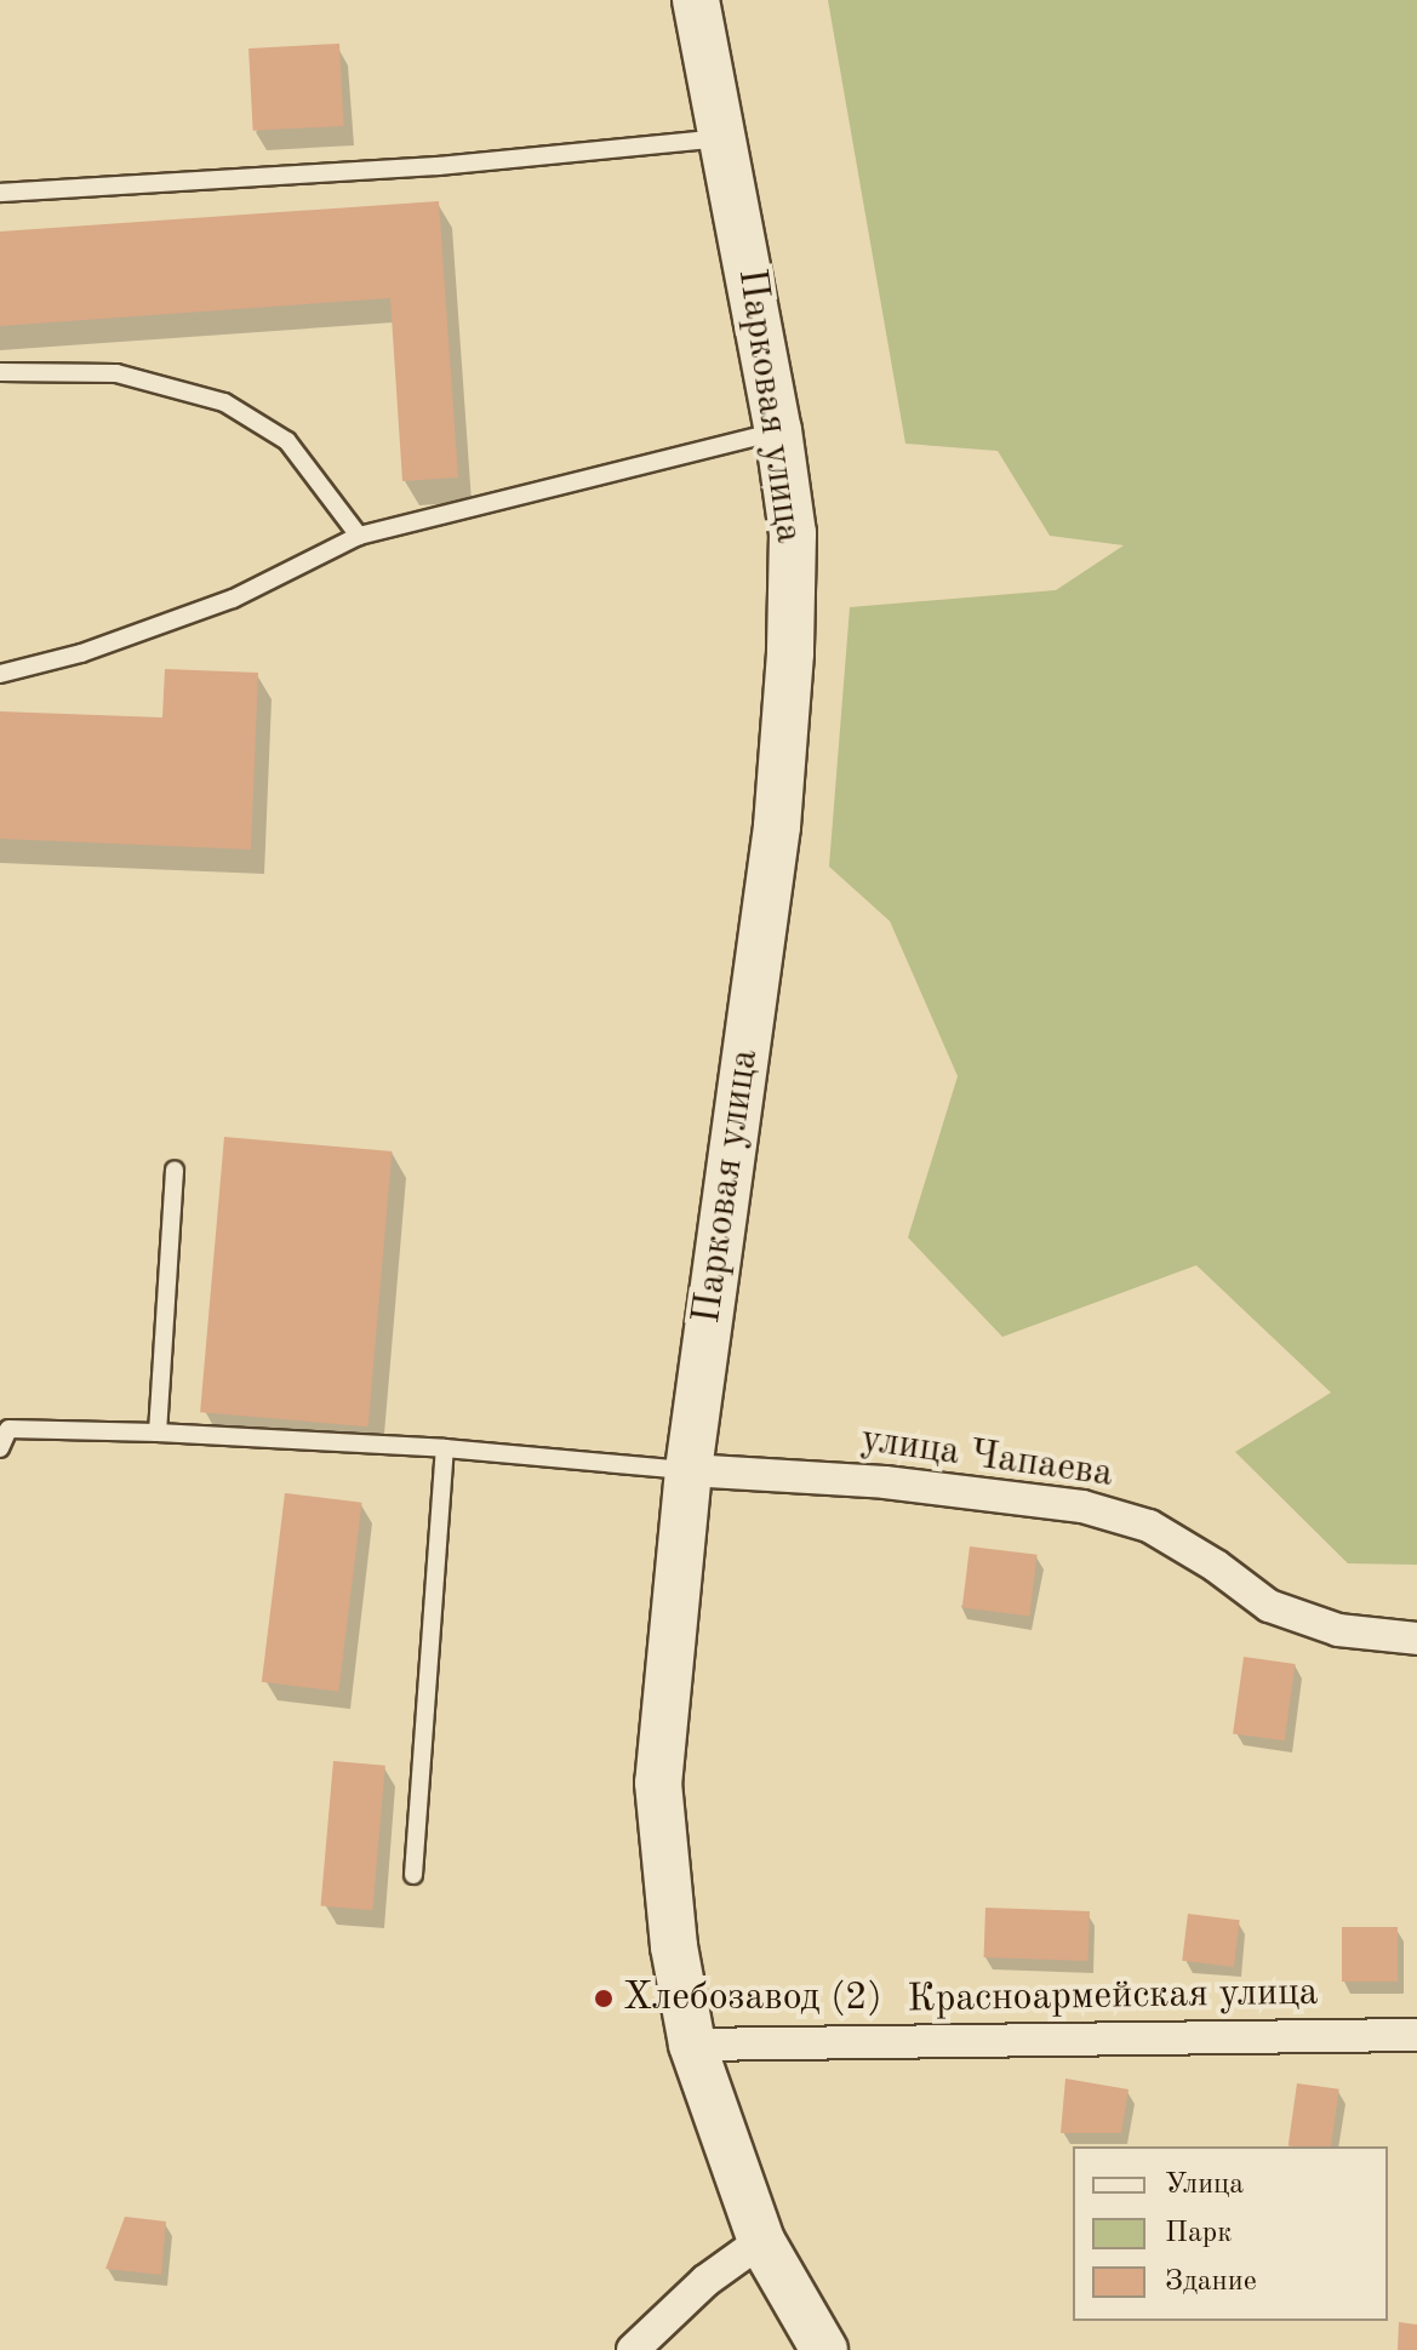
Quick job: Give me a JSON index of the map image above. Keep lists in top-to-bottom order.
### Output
{
  "streets": {
    "main road": ["Парковая улица"],
    "street": ["улица Чапаева", "Красноармейская улица"]
  },
  "crossings": [
    ["Парковая улица", "улица Чапаева"],
    ["Парковая улица", "Красноармейская улица"]
  ],
  "places": ["Хлебозавод (2)"],
  "legend": ["Улица", "Парк", "Здание"]
}
